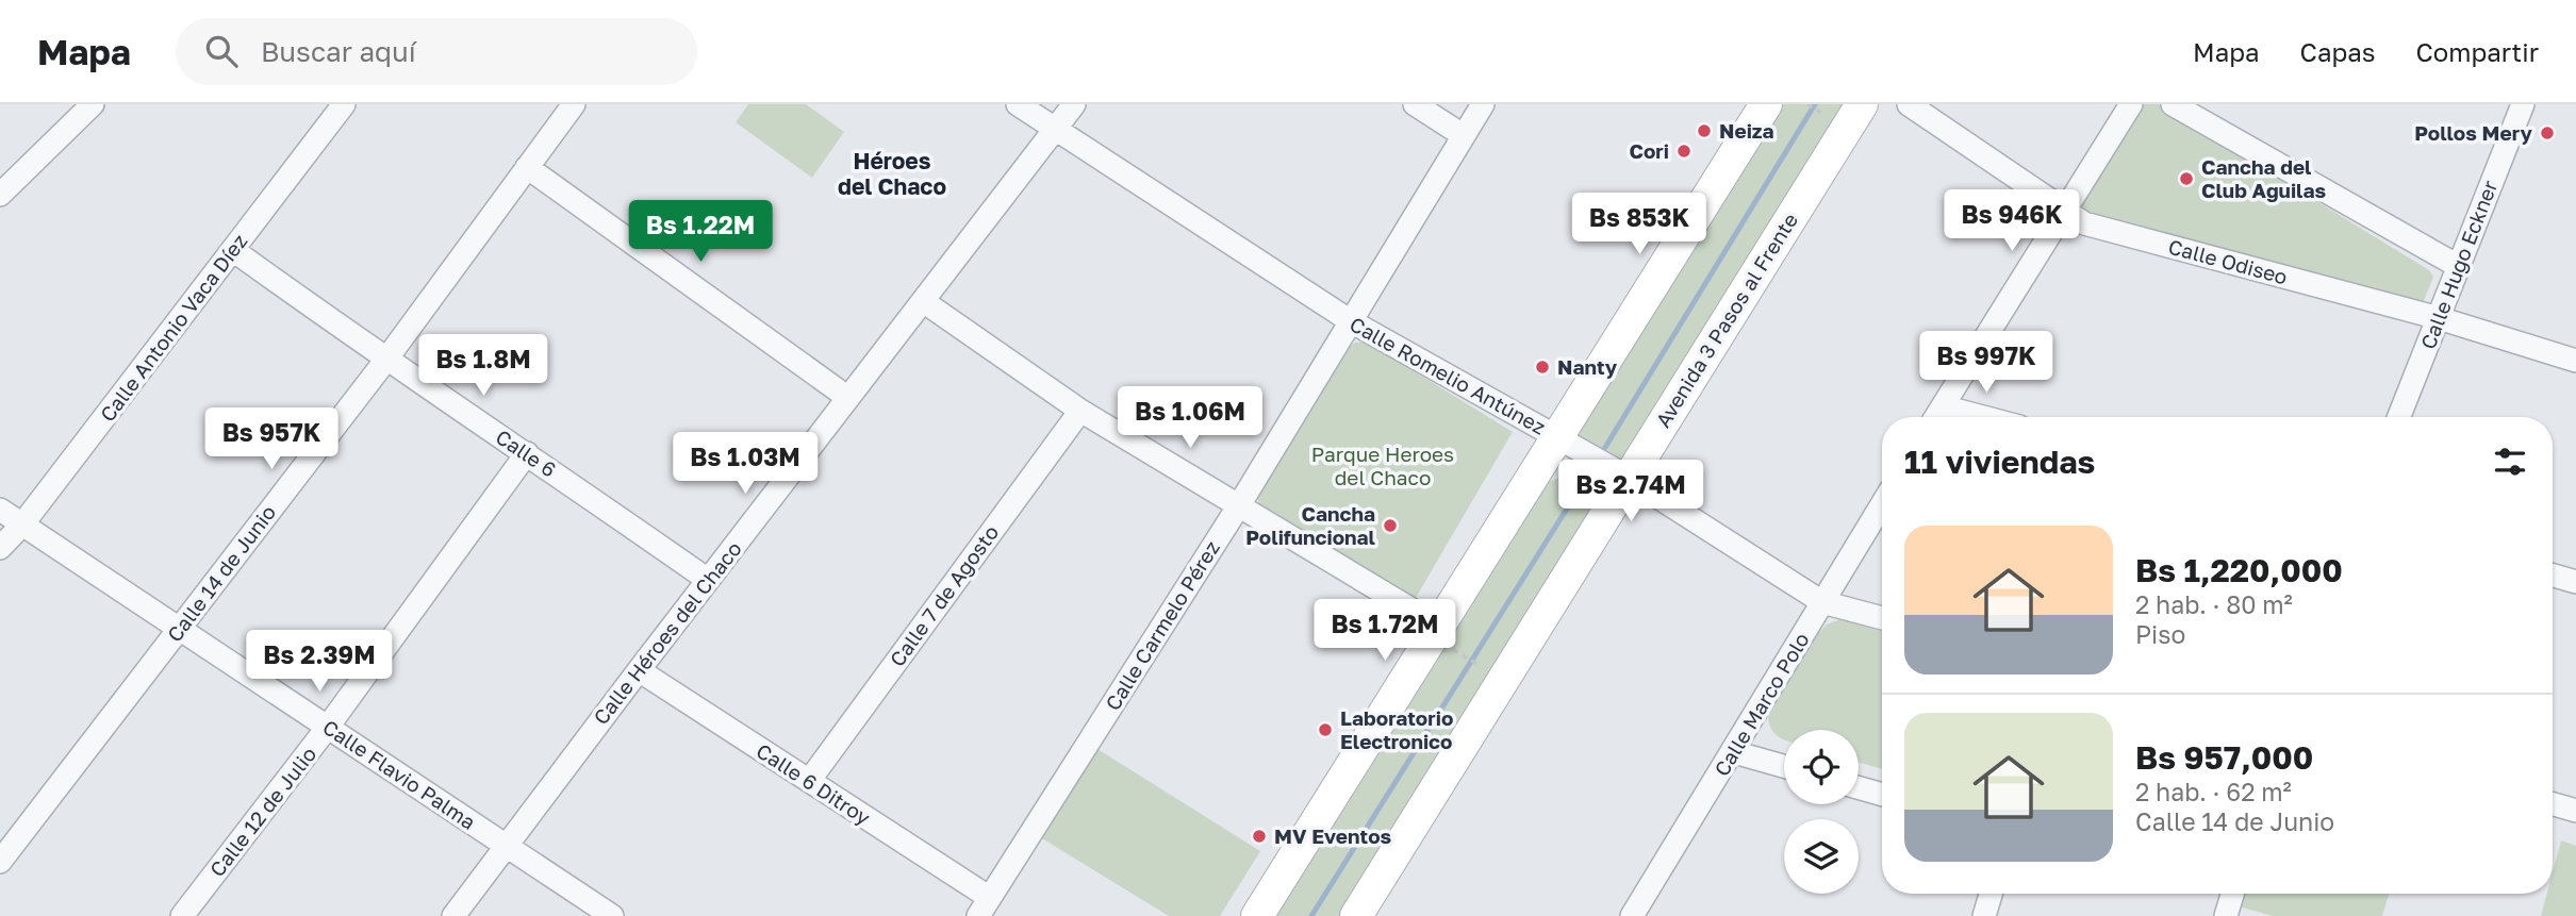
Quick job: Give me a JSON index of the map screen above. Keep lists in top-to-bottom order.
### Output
{
  "streets": {
    "main road": ["Avenida 3 Pasos al Frente"],
    "street": [
      "Calle Odiseo",
      "Calle Hugo Eckner",
      "Calle Antonio Vaca Díez",
      "Calle Romelio Antúnez",
      "Calle 6",
      "Calle 14 de Junio",
      "Calle 7 de Agosto",
      "Calle Carmelo Pérez",
      "Calle Héroes del Chaco",
      "Calle Marco Polo",
      "Calle Flavio Palma",
      "Calle 6 Ditroy",
      "Calle 12 de Julio"
    ]
  },
  "crossings": [
    ["Calle Odiseo", "Calle Hugo Eckner"],
    ["Avenida 3 Pasos al Frente", "Calle Romelio Antúnez"],
    ["Calle Antonio Vaca Díez", "Calle 6"],
    ["Calle Antonio Vaca Díez", "Calle Flavio Palma"],
    ["Calle Romelio Antúnez", "Calle Carmelo Pérez"],
    ["Calle Romelio Antúnez", "Calle Héroes del Chaco"],
    ["Calle Romelio Antúnez", "Calle Marco Polo"],
    ["Calle 6", "Calle 14 de Junio"],
    ["Calle 6", "Calle Héroes del Chaco"],
    ["Calle 6", "Calle 12 de Julio"],
    ["Calle 14 de Junio", "Calle Flavio Palma"],
    ["Calle 7 de Agosto", "Calle 6 Ditroy"],
    ["Calle Carmelo Pérez", "Calle 6 Ditroy"],
    ["Calle Héroes del Chaco", "Calle Flavio Palma"],
    ["Calle Héroes del Chaco", "Calle 6 Ditroy"],
    ["Calle Flavio Palma", "Calle 12 de Julio"]
  ],
  "districts": ["Héroes del Chaco"],
  "parks": ["Parque Heroes del Chaco"],
  "places": [
    "Neiza",
    "Pollos Mery",
    "Cori",
    "Cancha del Club Aguilas",
    "Nanty",
    "Cancha Polifuncional",
    "Laboratorio Electronico",
    "MV Eventos"
  ],
  "page": {
    "header": "Mapa",
    "search": "Buscar aquí",
    "nav": ["Mapa", "Capas", "Compartir"],
    "price": [
      "Bs 946K",
      "Bs 853K",
      "Bs 1.22M",
      "Bs 997K",
      "Bs 1.8M",
      "Bs 1.06M",
      "Bs 957K",
      "Bs 1.03M",
      "Bs 2.74M",
      "Bs 1.72M",
      "Bs 2.39M"
    ],
    "heading": "11 viviendas",
    "list": [
      {
        "name": "Bs 1,220,000",
        "note": "2 hab. · 80 m² · Piso"
      },
      {
        "name": "Bs 957,000",
        "note": "2 hab. · 62 m² · Calle 14 de Junio"
      }
    ]
  }
}
